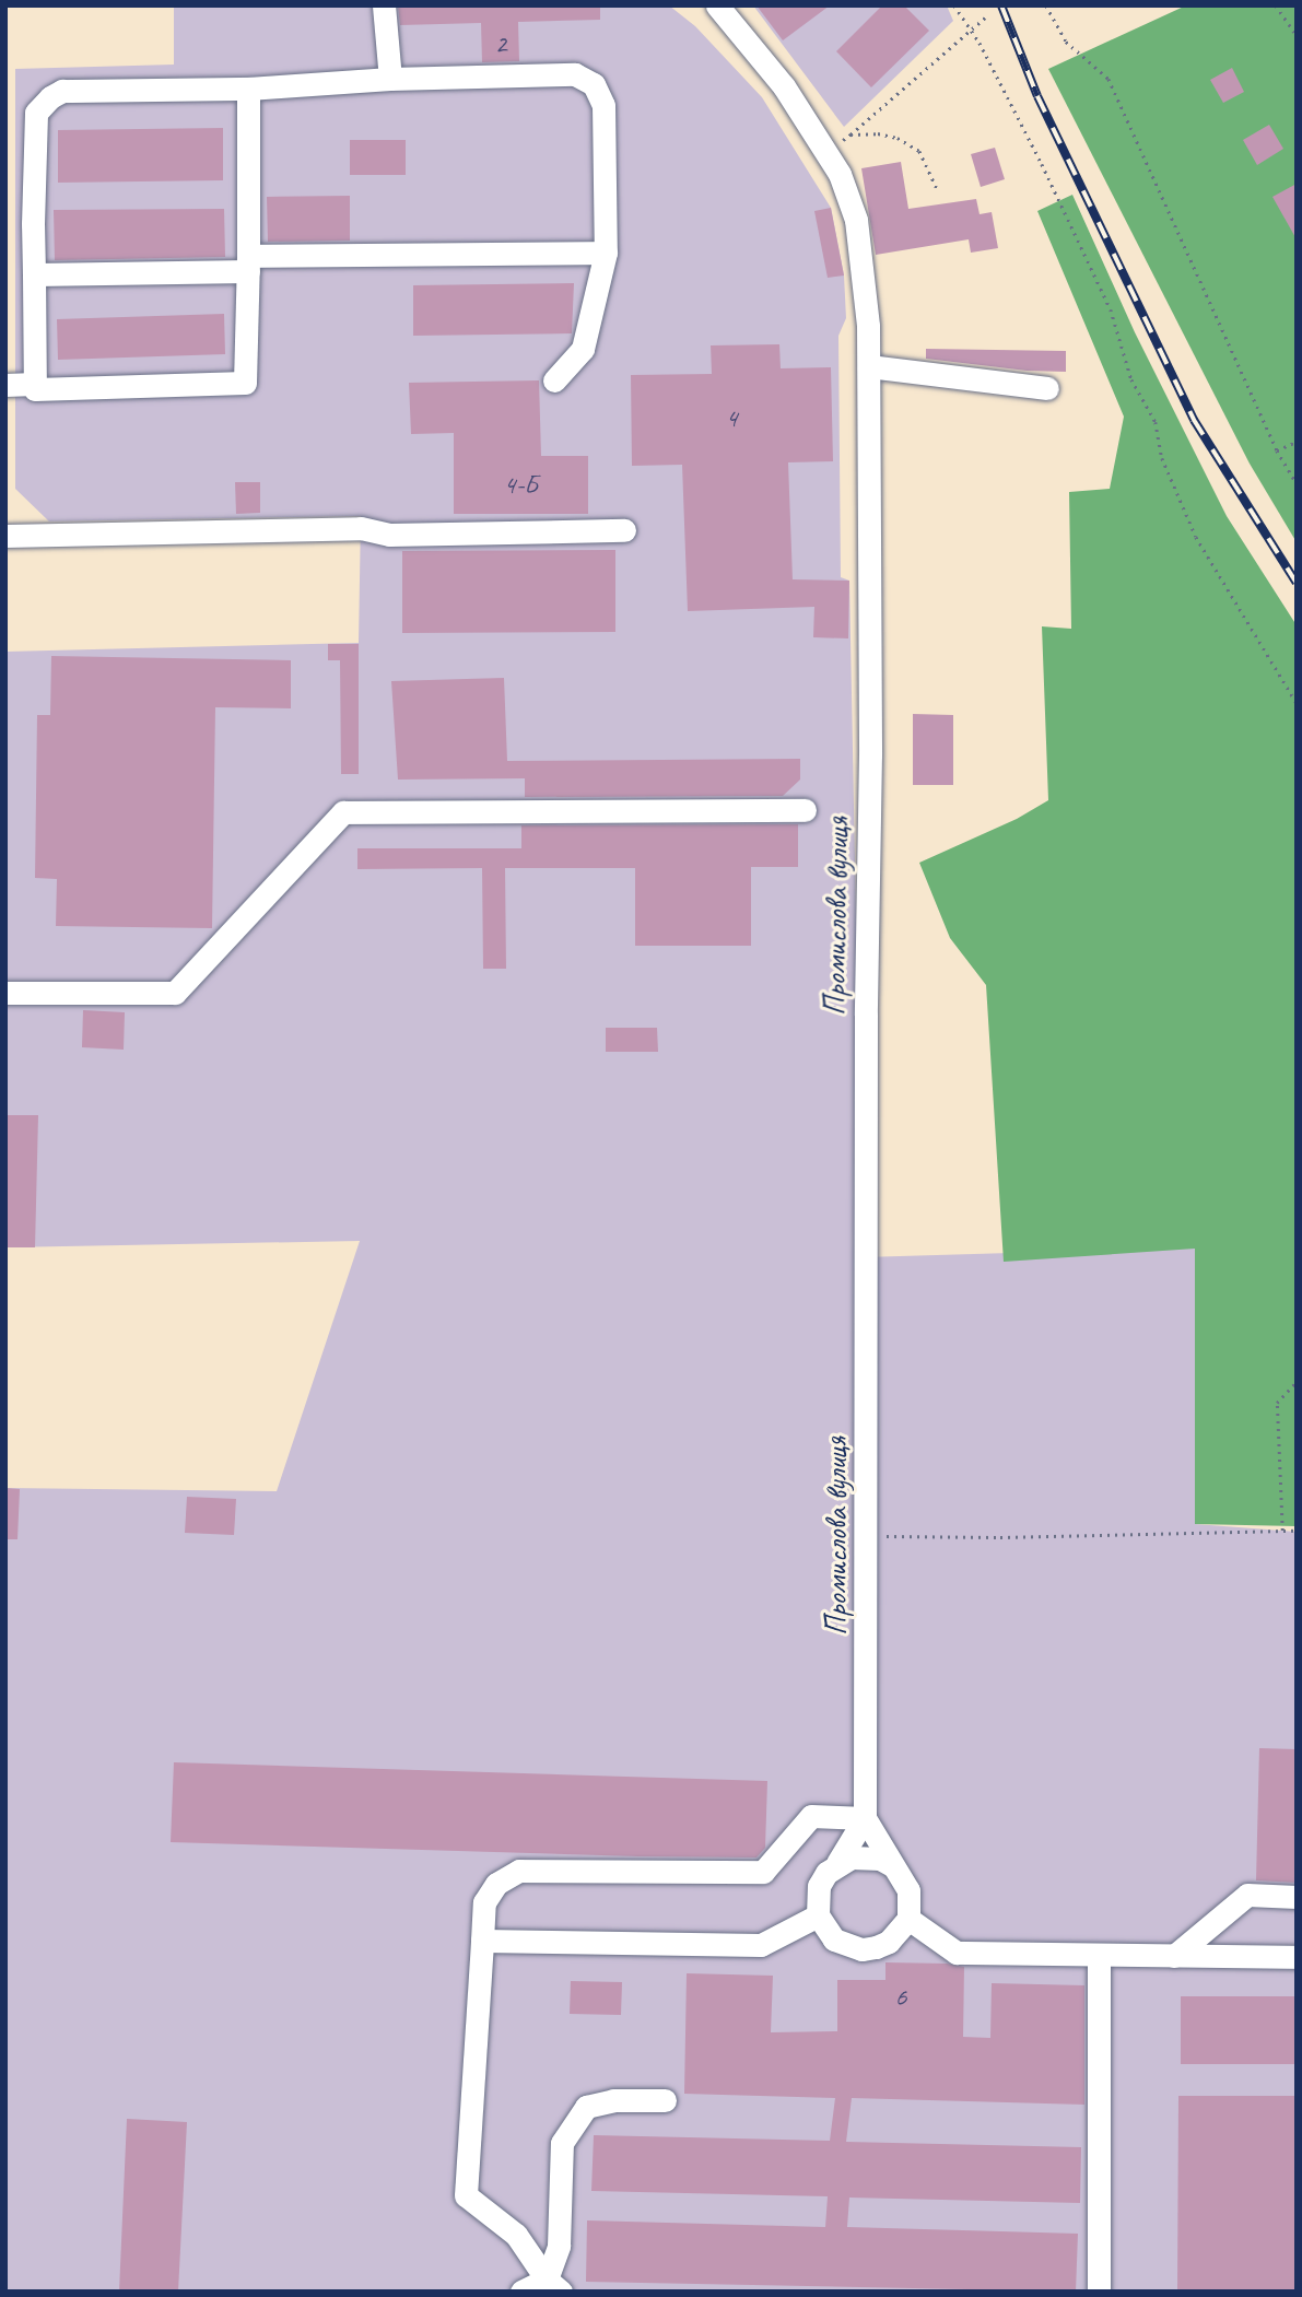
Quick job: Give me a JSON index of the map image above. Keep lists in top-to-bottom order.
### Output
{
  "streets": {
    "street": ["Промислова вулиця"]
  },
  "house_numbers": [
    "2",
    "4",
    "4-Б",
    "6"
  ]
}
